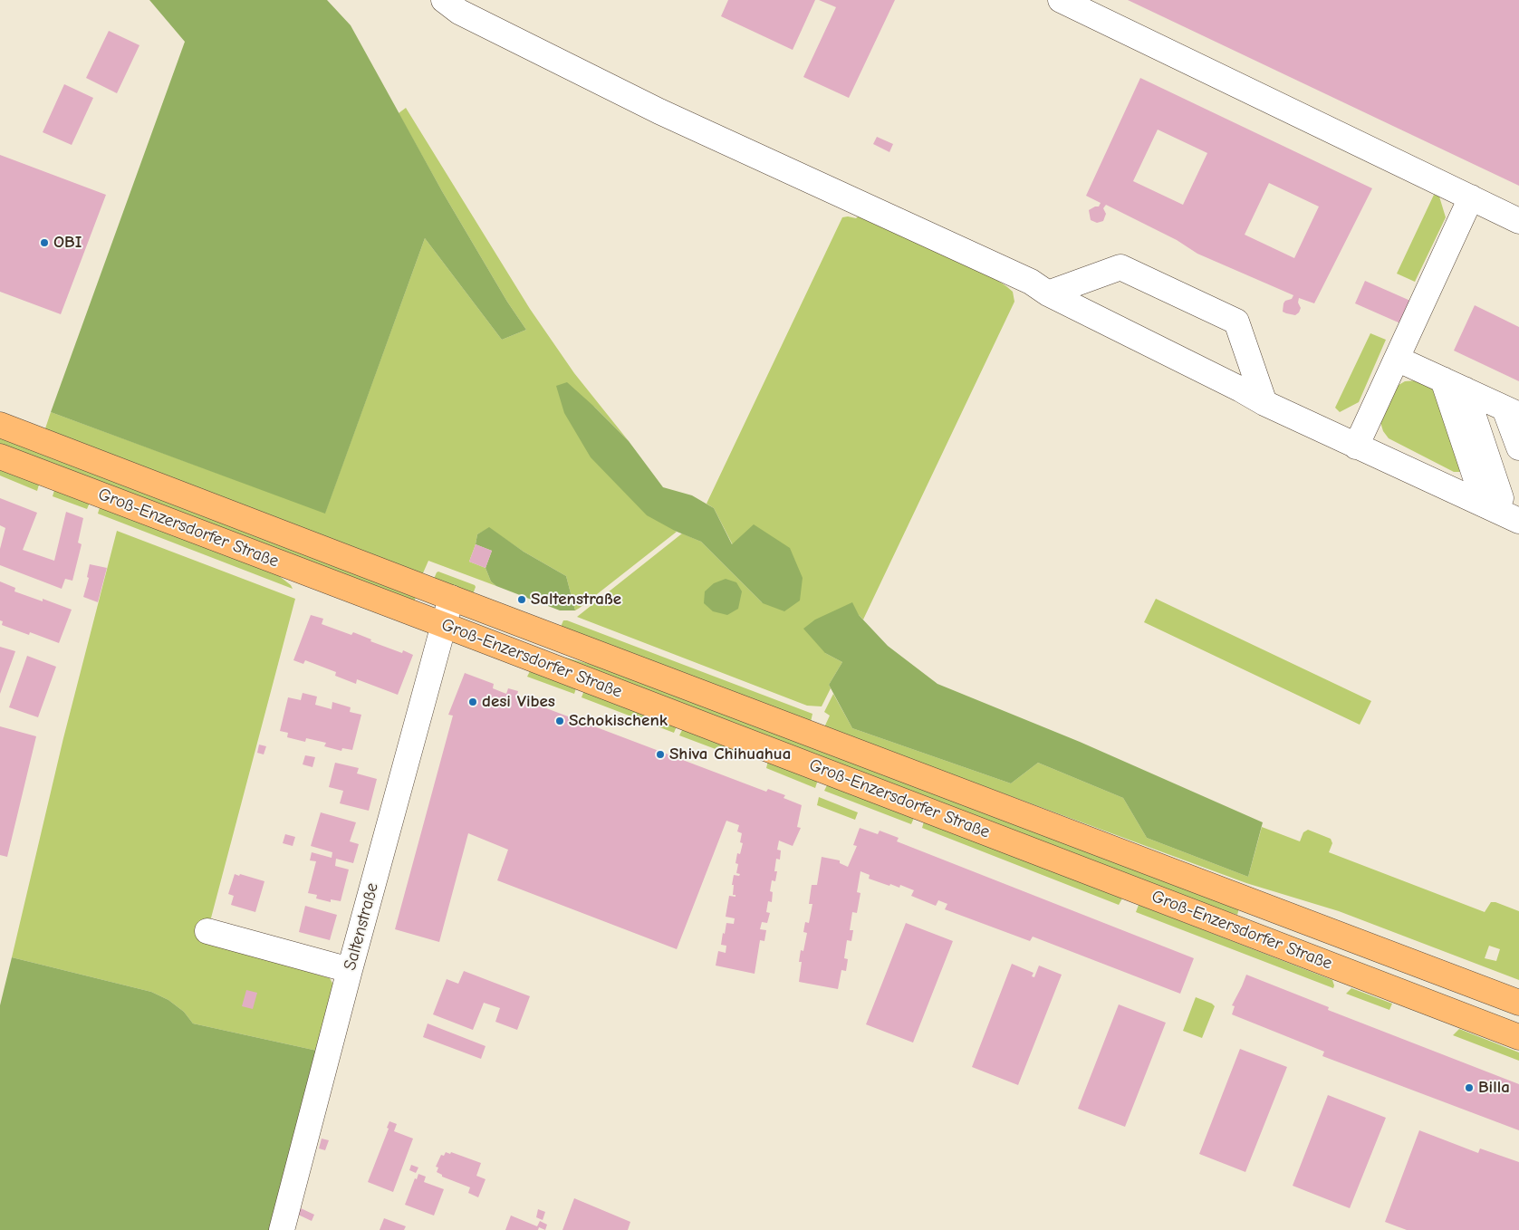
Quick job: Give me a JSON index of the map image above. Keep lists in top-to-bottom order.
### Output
{
  "streets": {
    "main road": ["Groß-Enzersdorfer Straße"],
    "street": ["Saltenstraße"]
  },
  "crossings": [
    ["Groß-Enzersdorfer Straße", "Saltenstraße"]
  ],
  "places": [
    "OBI",
    "Saltenstraße",
    "desi Vibes",
    "Schokischenk",
    "Shiva Chihuahua",
    "Billa"
  ]
}
